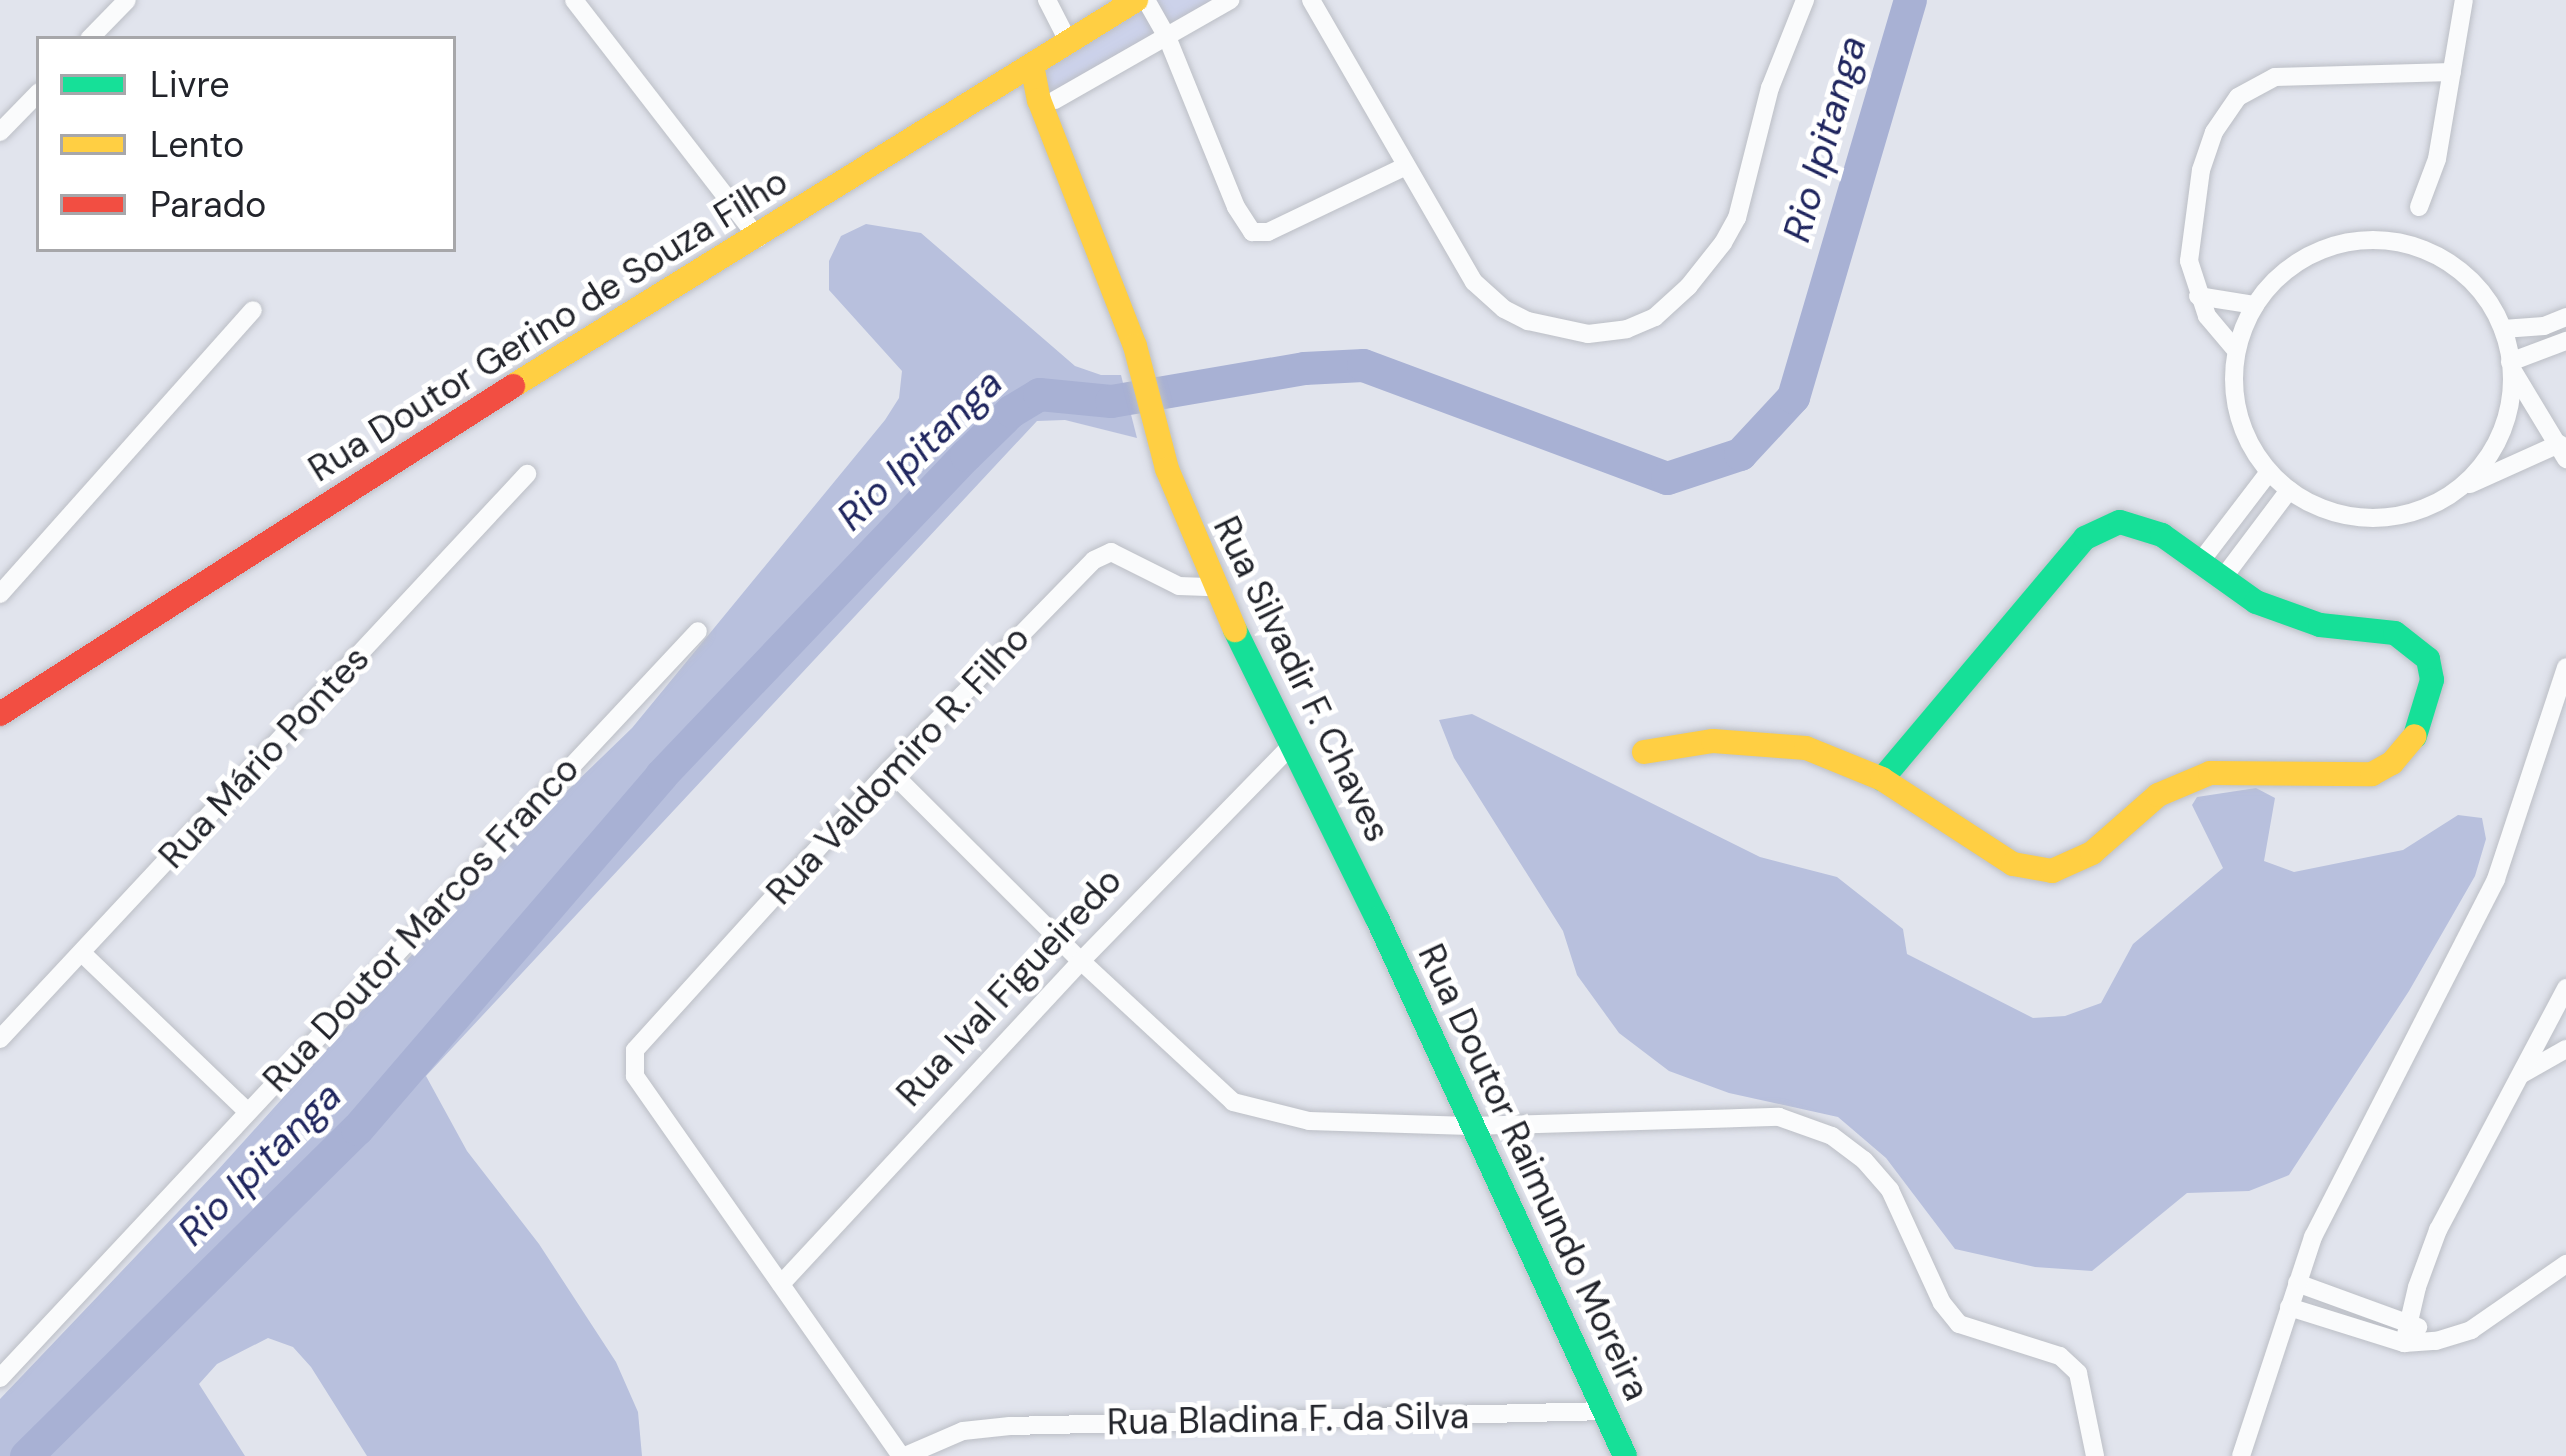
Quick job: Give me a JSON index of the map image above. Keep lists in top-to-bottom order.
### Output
{
  "streets": {
    "main road": ["Rua Doutor Gerino de Souza Filho", "Rua Silvadir F. Chaves", "Rua Doutor Raimundo Moreira"],
    "street": [
      "Rua Mário Pontes",
      "Rua Valdomiro R. Filho",
      "Rua Doutor Marcos Franco",
      "Rua Ival Figueiredo",
      "Rua Bladina F. da Silva"
    ]
  },
  "crossings": [
    ["Rua Doutor Gerino de Souza Filho", "Rua Silvadir F. Chaves"],
    ["Rua Silvadir F. Chaves", "Rua Valdomiro R. Filho"],
    ["Rua Silvadir F. Chaves", "Rua Ival Figueiredo"],
    ["Rua Silvadir F. Chaves", "Rua Doutor Raimundo Moreira"],
    ["Rua Valdomiro R. Filho", "Rua Bladina F. da Silva"],
    ["Rua Ival Figueiredo", "Rua Bladina F. da Silva"],
    ["Rua Doutor Raimundo Moreira", "Rua Bladina F. da Silva"]
  ],
  "water": ["Rio Ipitanga"],
  "legend": ["Livre", "Lento", "Parado"]
}
